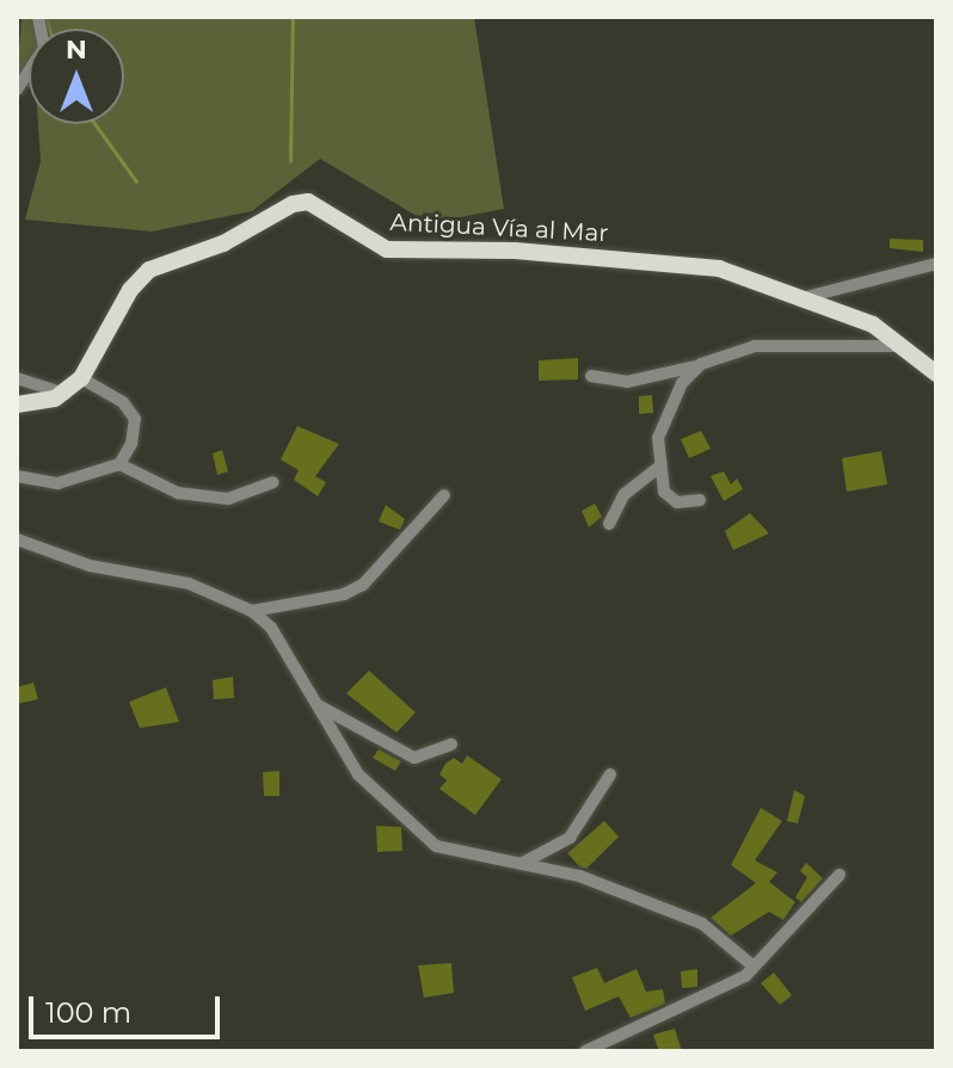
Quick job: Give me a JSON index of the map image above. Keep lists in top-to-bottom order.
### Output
{
  "streets": {
    "main road": ["Antigua Vía al Mar"]
  },
  "scale_bar": "100 m",
  "north": "top"
}
